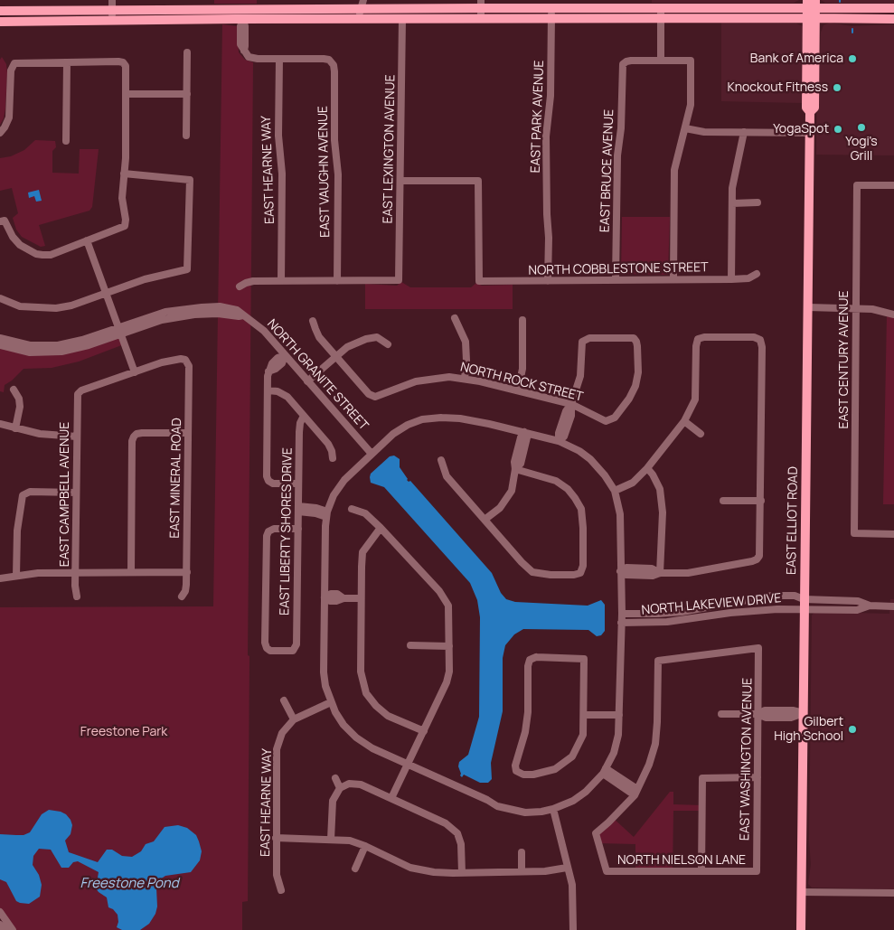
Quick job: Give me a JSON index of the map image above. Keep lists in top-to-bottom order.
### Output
{
  "streets": {
    "main road": ["EAST ELLIOT ROAD"],
    "street": [
      "EAST PARK AVENUE",
      "EAST LEXINGTON AVENUE",
      "EAST HEARNE WAY",
      "EAST BRUCE AVENUE",
      "EAST VAUGHN AVENUE",
      "NORTH COBBLESTONE STREET",
      "EAST CENTURY AVENUE",
      "NORTH GRANITE STREET",
      "NORTH ROCK STREET",
      "EAST MINERAL ROAD",
      "EAST CAMPBELL AVENUE",
      "EAST LIBERTY SHORES DRIVE",
      "NORTH LAKEVIEW DRIVE",
      "EAST WASHINGTON AVENUE",
      "NORTH NIELSON LANE"
    ]
  },
  "crossings": [
    ["EAST PARK AVENUE", "NORTH COBBLESTONE STREET"],
    ["EAST LEXINGTON AVENUE", "EAST VAUGHN AVENUE"],
    ["EAST LEXINGTON AVENUE", "NORTH COBBLESTONE STREET"],
    ["EAST HEARNE WAY", "EAST VAUGHN AVENUE"],
    ["EAST BRUCE AVENUE", "NORTH COBBLESTONE STREET"],
    ["EAST MINERAL ROAD", "EAST CAMPBELL AVENUE"],
    ["EAST ELLIOT ROAD", "NORTH LAKEVIEW DRIVE"],
    ["EAST WASHINGTON AVENUE", "NORTH NIELSON LANE"]
  ],
  "water": ["Freestone Pond"],
  "parks": ["Freestone Park"],
  "places": [
    "Bank of America",
    "Knockout Fitness",
    "Yogi's Grill",
    "YogaSpot",
    "Gilbert High School"
  ]
}
